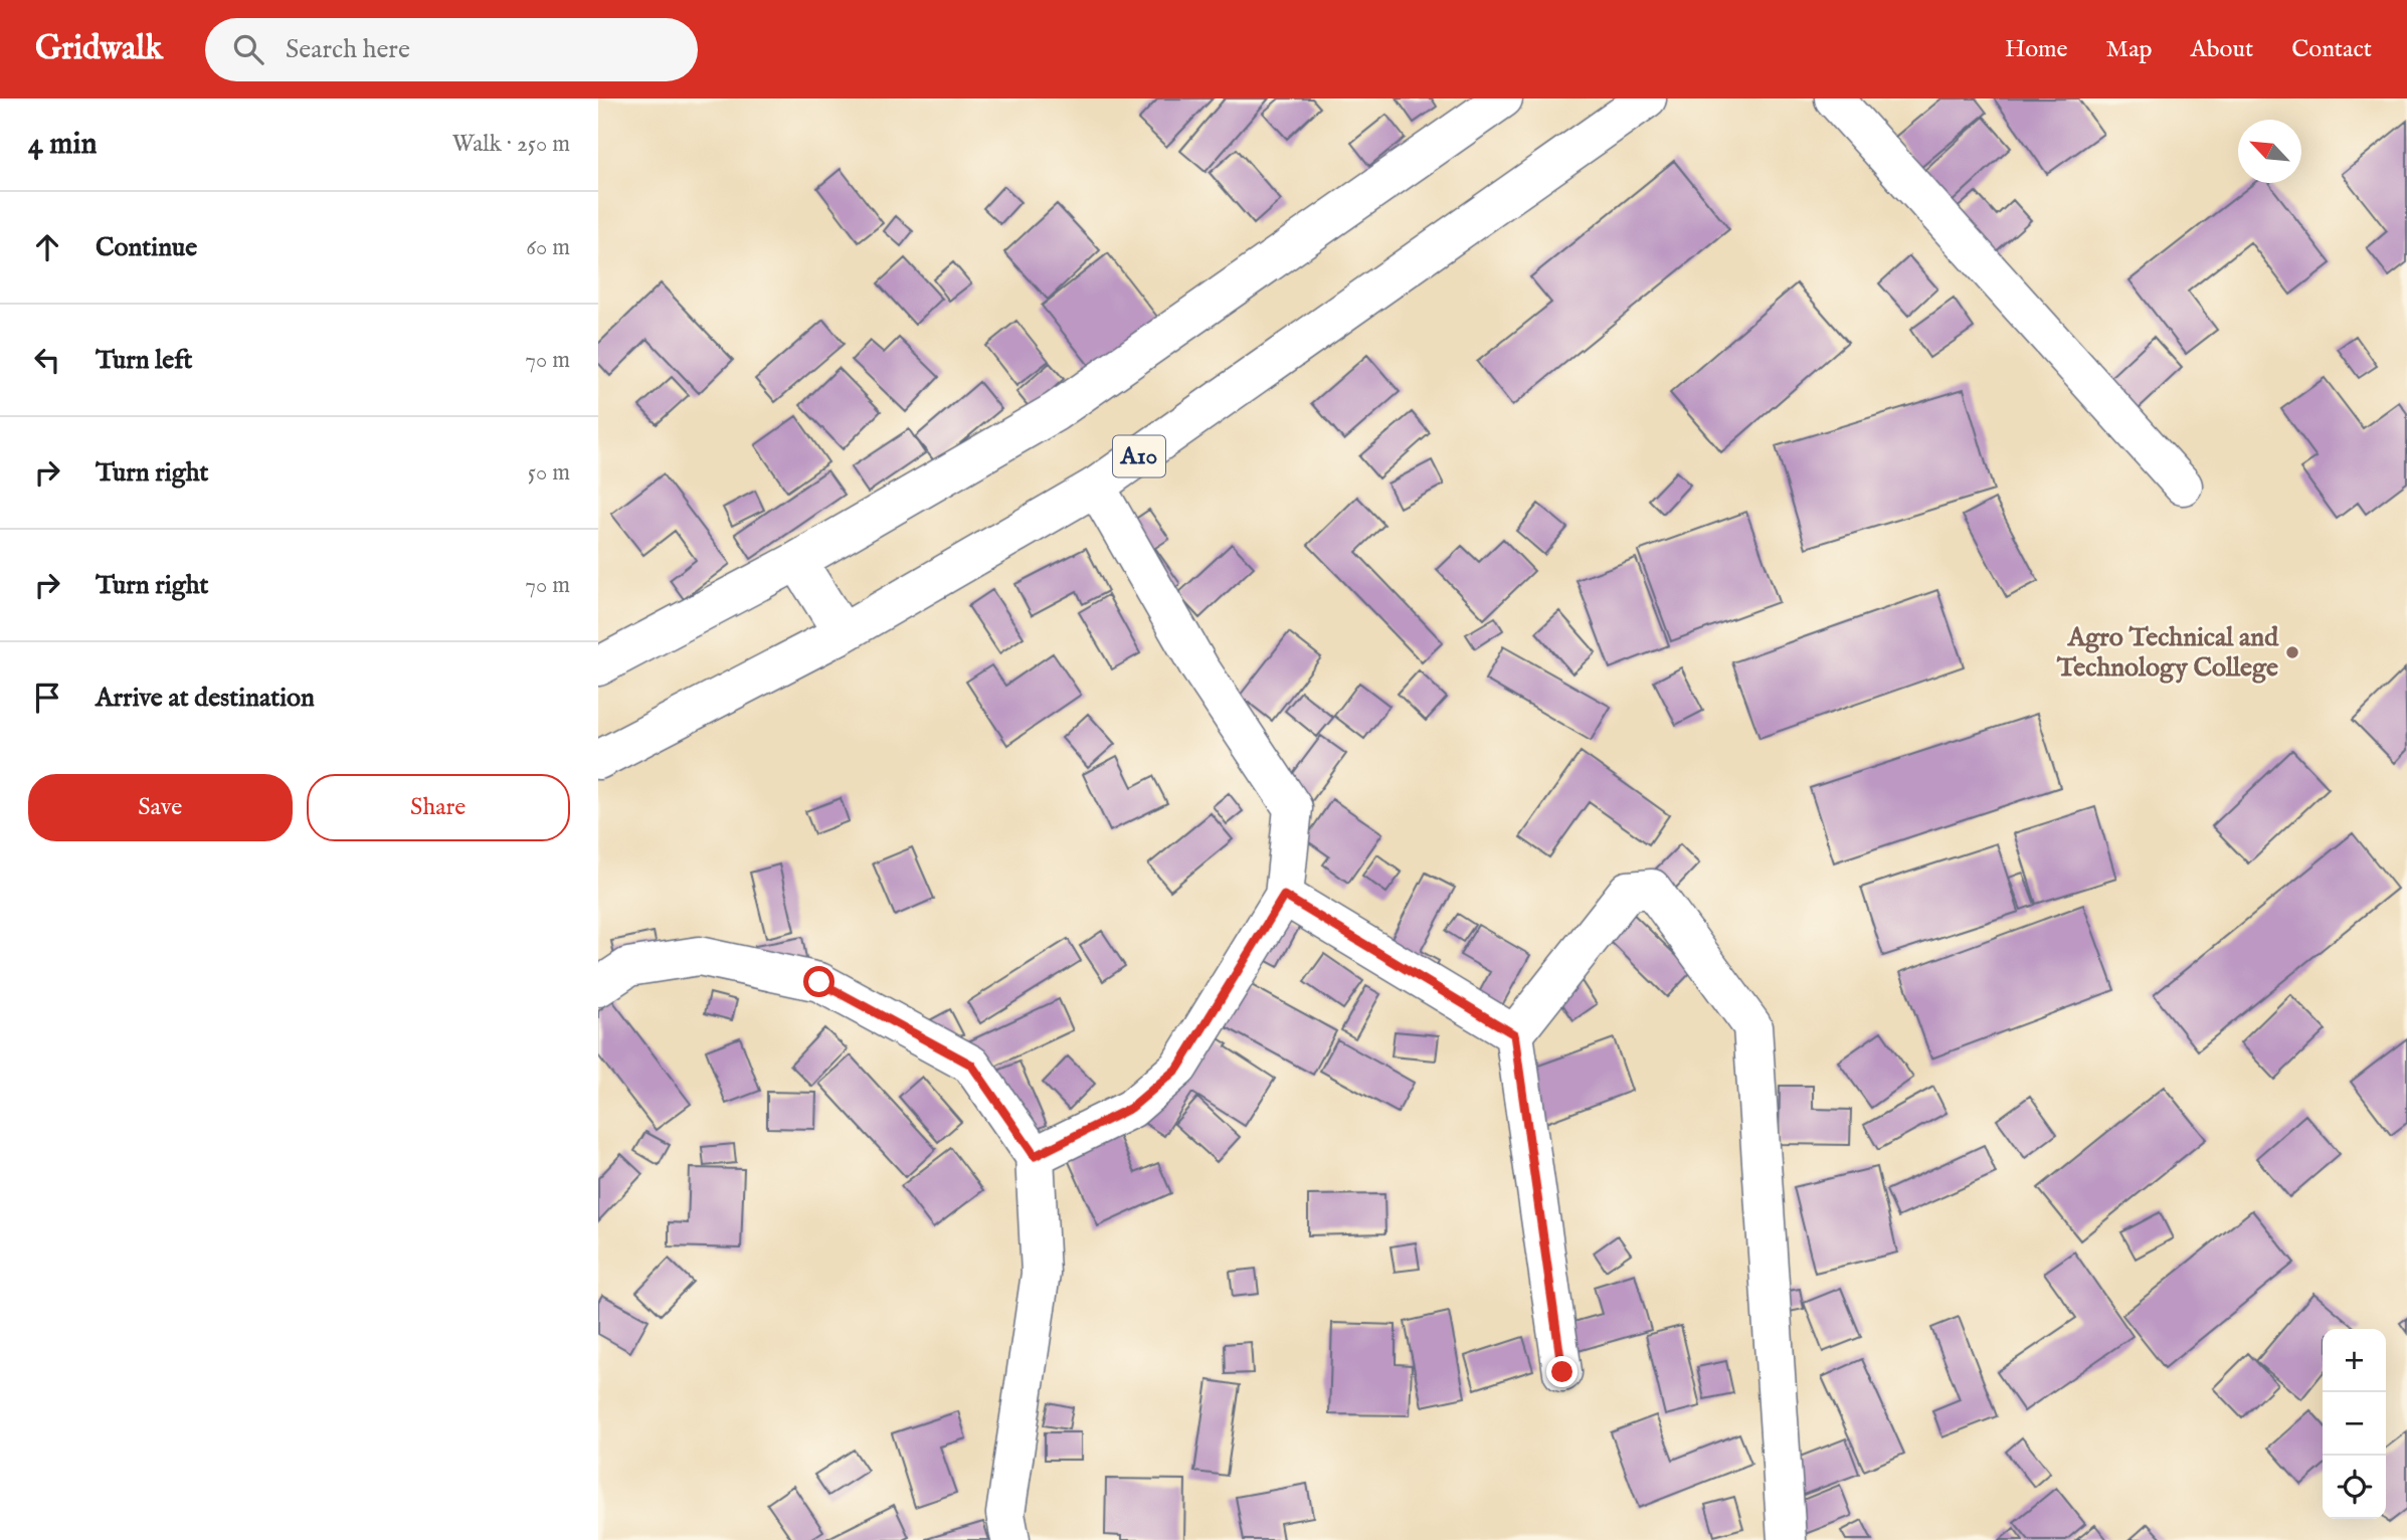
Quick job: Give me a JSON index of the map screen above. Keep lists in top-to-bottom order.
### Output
{
  "streets": {
    "main road": ["A10"]
  },
  "places": ["Agro Technical and Technology College"],
  "north": "top left",
  "page": {
    "header": "Gridwalk",
    "search": "Search here",
    "nav": [
      "Home",
      "Map",
      "About",
      "Contact"
    ],
    "heading": ["4 min", "Walk · 250 m"],
    "list": [
      ["Continue", "60 m"],
      ["Turn left", "70 m"],
      ["Turn right", "50 m"],
      ["Turn right", "70 m"],
      "Arrive at destination"
    ],
    "buttons": ["Save", "Share"],
    "map_buttons": ["+", "−"]
  }
}
